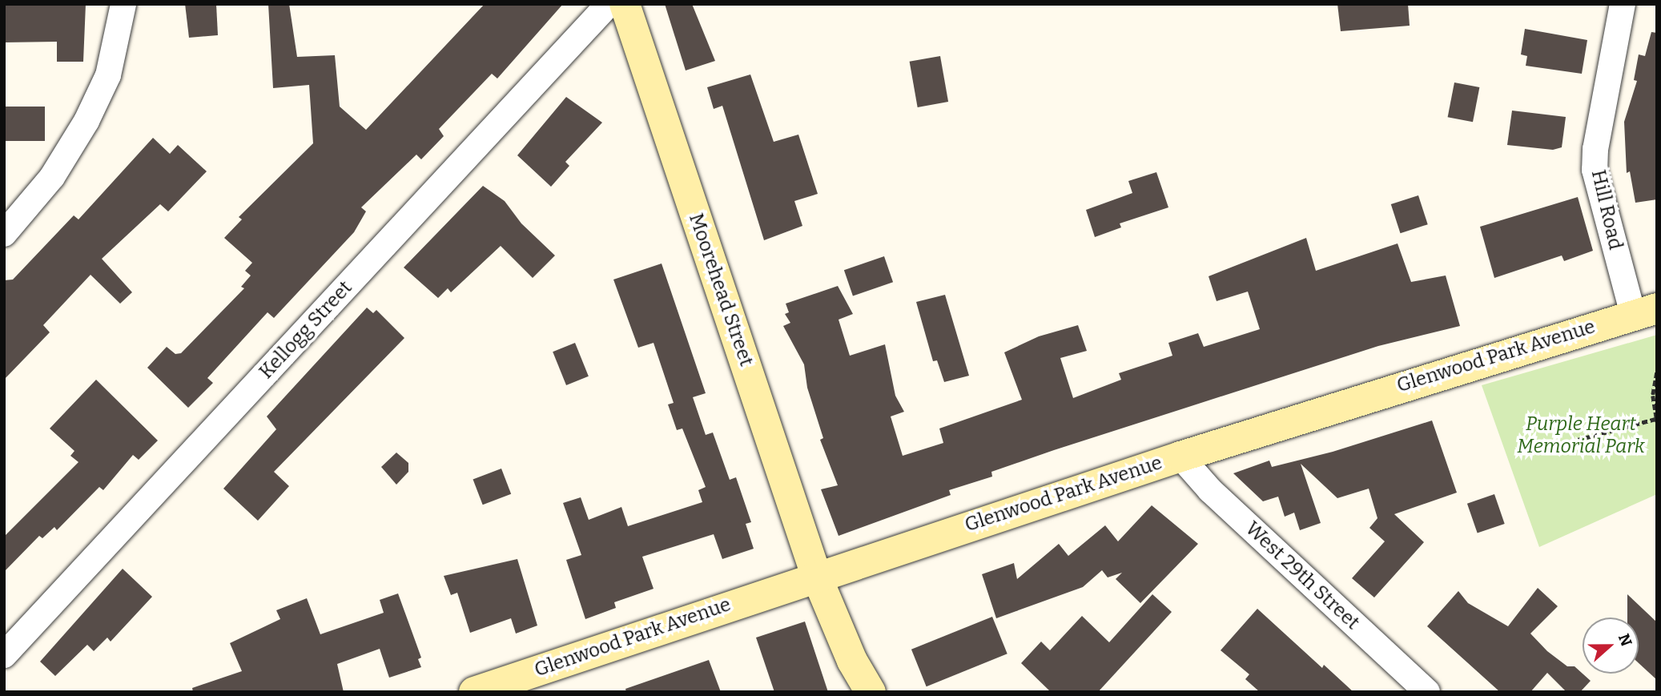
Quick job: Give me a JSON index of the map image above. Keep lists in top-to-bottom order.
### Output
{
  "streets": {
    "main road": ["Moorehead Street", "Glenwood Park Avenue"],
    "street": ["Hill Road", "Kellogg Street", "West 29th Street"]
  },
  "crossings": [
    ["Hill Road", "Glenwood Park Avenue"],
    ["Moorehead Street", "Glenwood Park Avenue"],
    ["Glenwood Park Avenue", "West 29th Street"]
  ],
  "parks": ["Purple Heart Memorial Park"],
  "north": "right"
}
